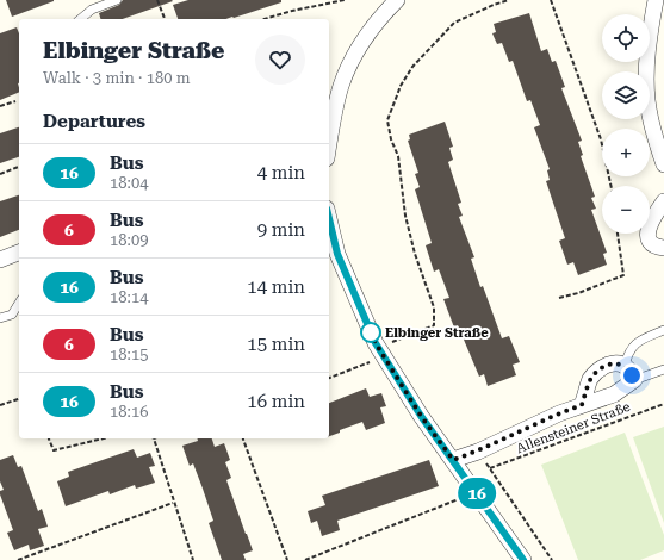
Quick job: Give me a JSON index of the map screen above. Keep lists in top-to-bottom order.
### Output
{
  "streets": {
    "path": ["Allensteiner Straße"]
  },
  "places": ["Elbinger Straße"],
  "lines": ["bus line 16"],
  "page": {
    "on_map": "16",
    "map_buttons": ["+", "−"],
    "heading": [
      ["Elbinger Straße", "Walk · 3 min · 180 m"],
      "Departures"
    ],
    "list": [
      {
        "mark": "16",
        "name": "Bus",
        "note": "18:04",
        "value": "4 min"
      },
      {
        "mark": "6",
        "name": "Bus",
        "note": "18:09",
        "value": "9 min"
      },
      {
        "mark": "16",
        "name": "Bus",
        "note": "18:14",
        "value": "14 min"
      },
      {
        "mark": "6",
        "name": "Bus",
        "note": "18:15",
        "value": "15 min"
      },
      {
        "mark": "16",
        "name": "Bus",
        "note": "18:16",
        "value": "16 min"
      }
    ]
  }
}
